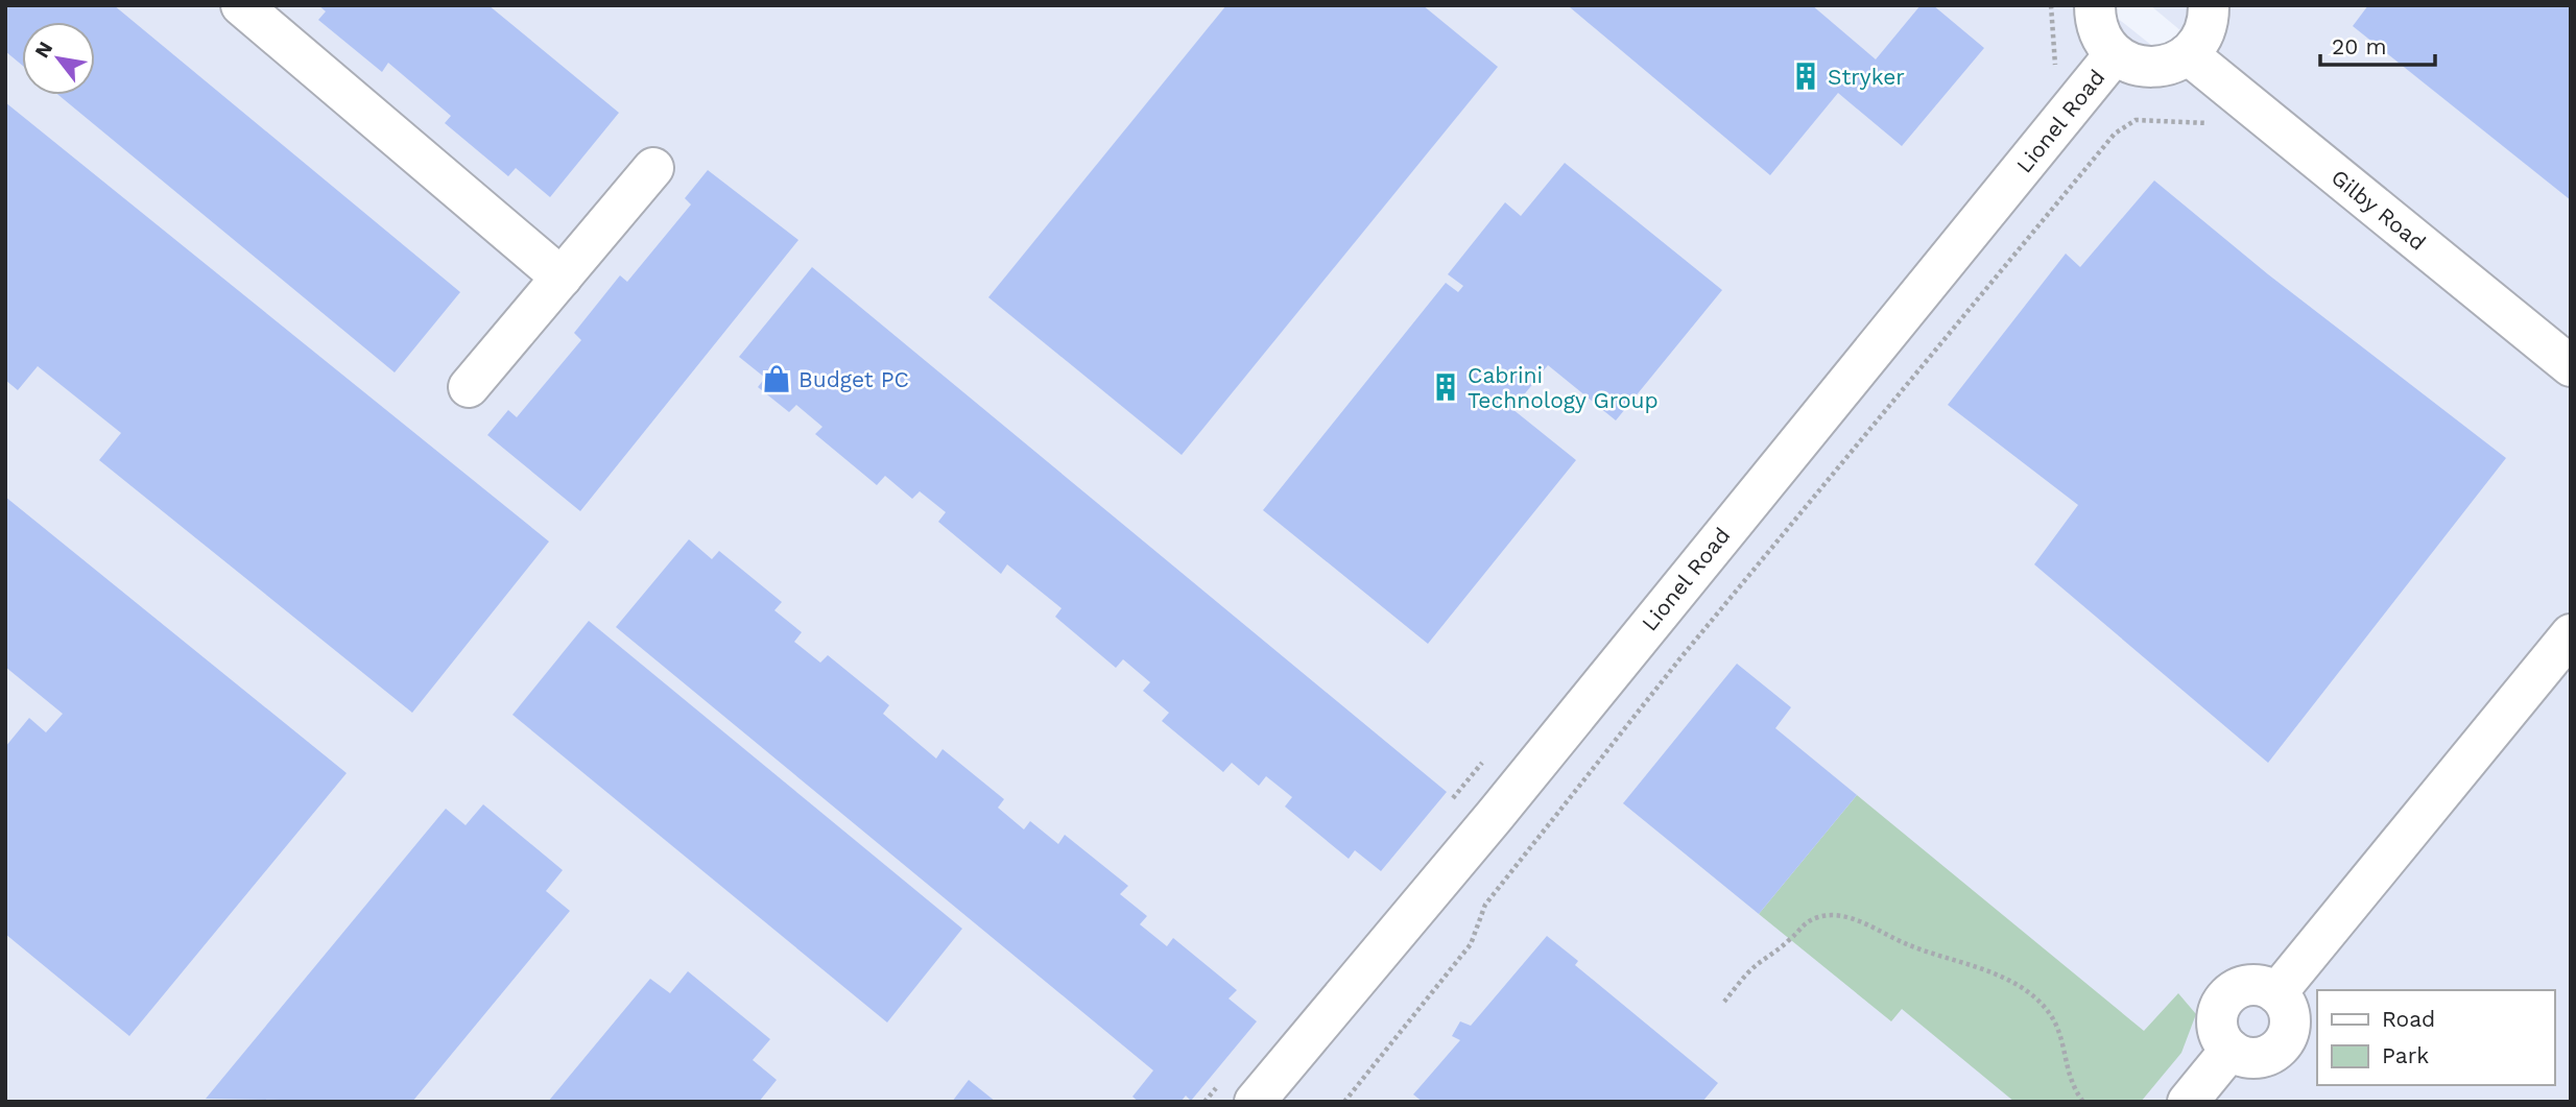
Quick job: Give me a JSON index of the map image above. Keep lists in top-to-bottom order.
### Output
{
  "streets": {
    "street": ["Lionel Road", "Gilby Road"]
  },
  "places": {
    "building": ["Stryker", "Cabrini Technology Group"],
    "shop": ["Budget PC"]
  },
  "legend": ["Road", "Park"],
  "scale_bar": "20 m",
  "north": "top left"
}
